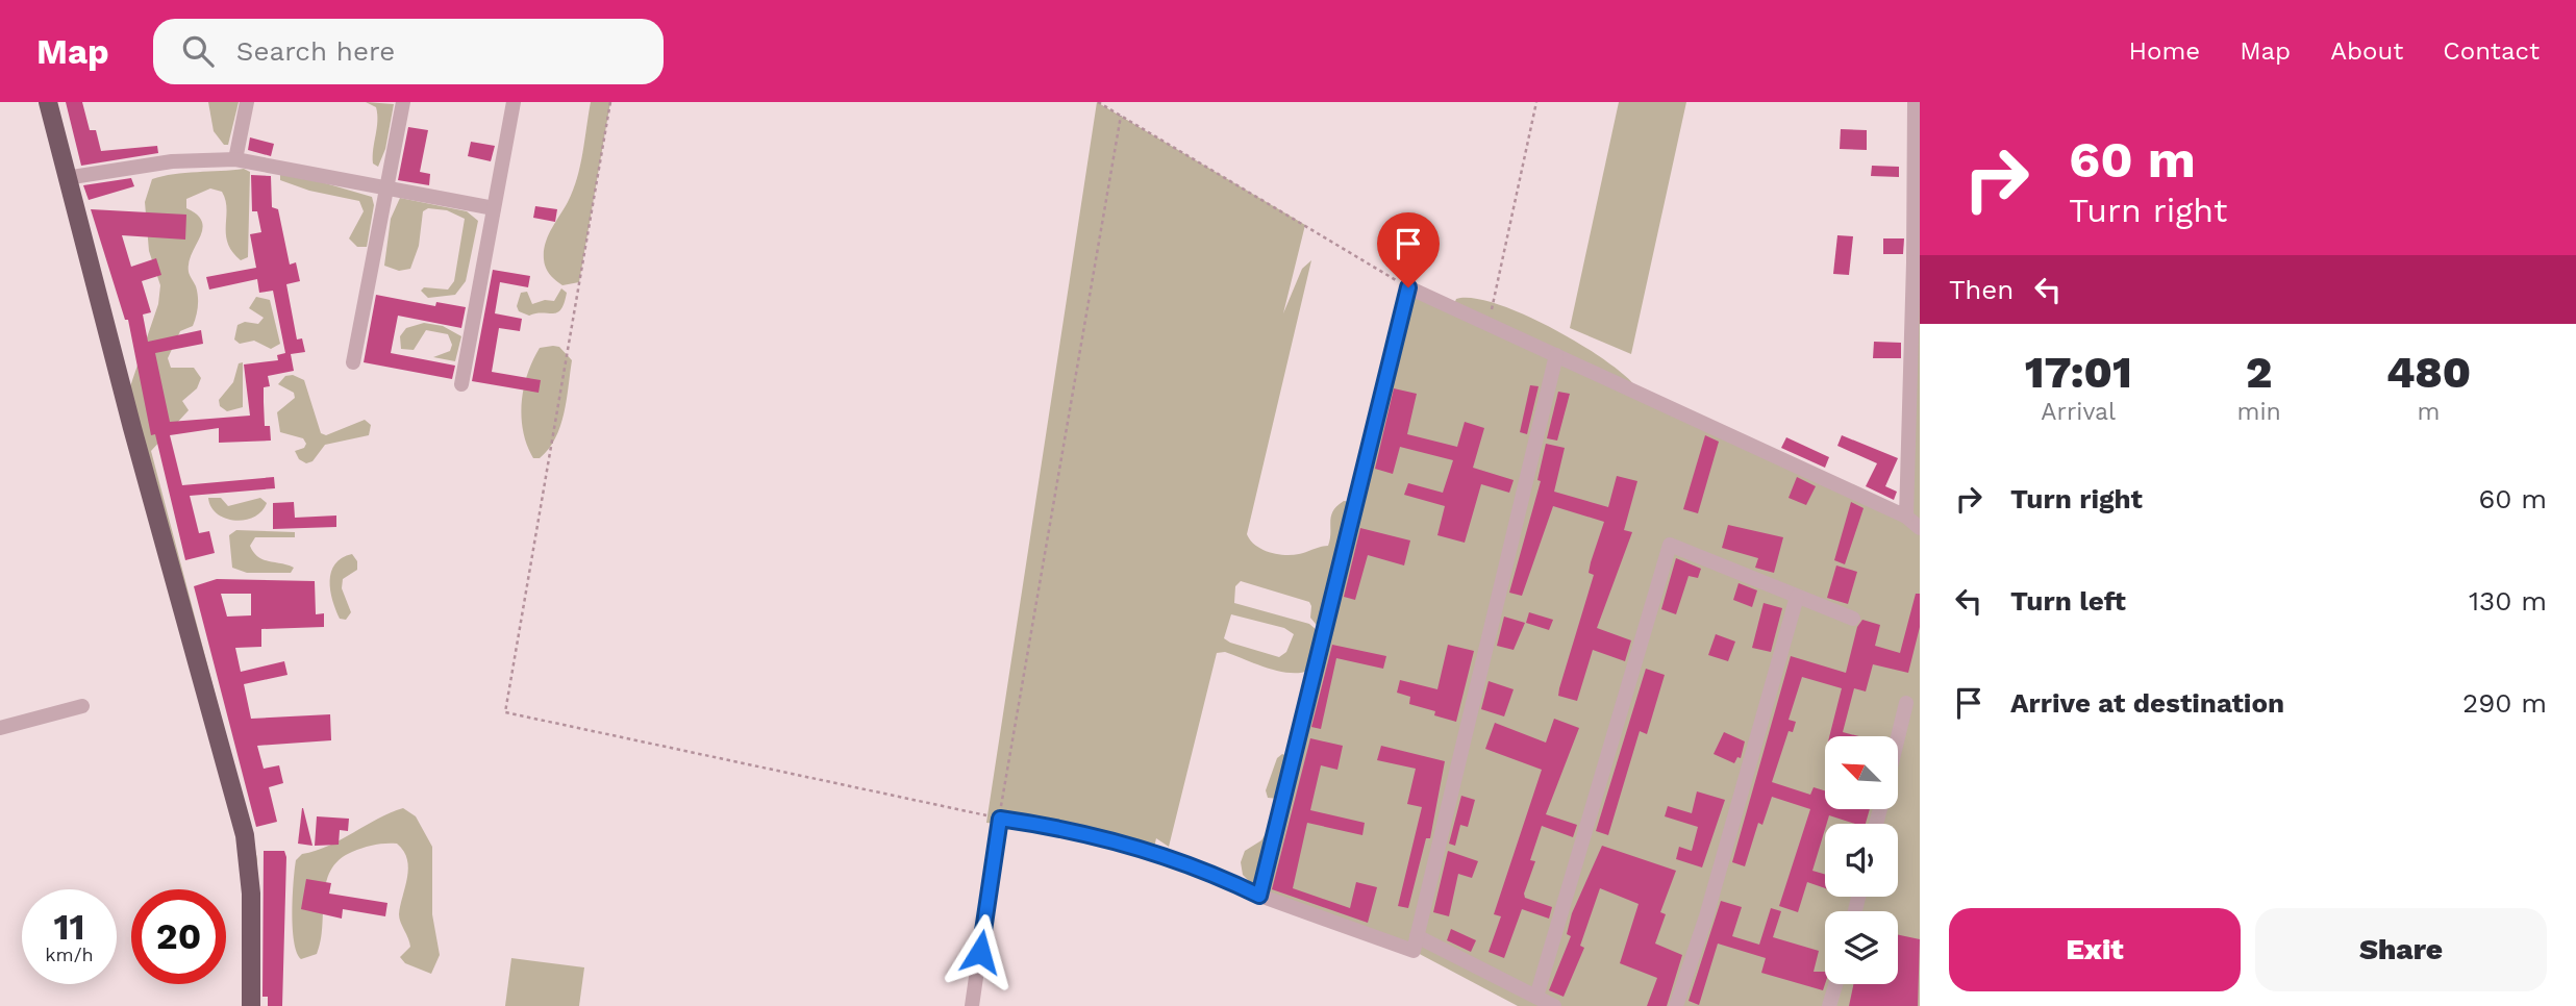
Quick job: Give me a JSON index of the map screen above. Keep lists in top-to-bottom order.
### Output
{
  "north": "top left",
  "page": {
    "header": "Map",
    "search": "Search here",
    "nav": [
      "Home",
      "Map",
      "About",
      "Contact"
    ],
    "turn": ["60 m", "Turn right"],
    "then": "Then",
    "eta": [
      "17:01",
      "Arrival",
      "2",
      "min",
      "480",
      "m"
    ],
    "list": [
      {
        "name": "Turn right",
        "value": "60 m"
      },
      {
        "name": "Turn left",
        "value": "130 m"
      },
      {
        "name": "Arrive at destination",
        "value": "290 m"
      }
    ],
    "speed": "11 km/h",
    "limit": "20",
    "buttons": ["Exit", "Share"]
  }
}
